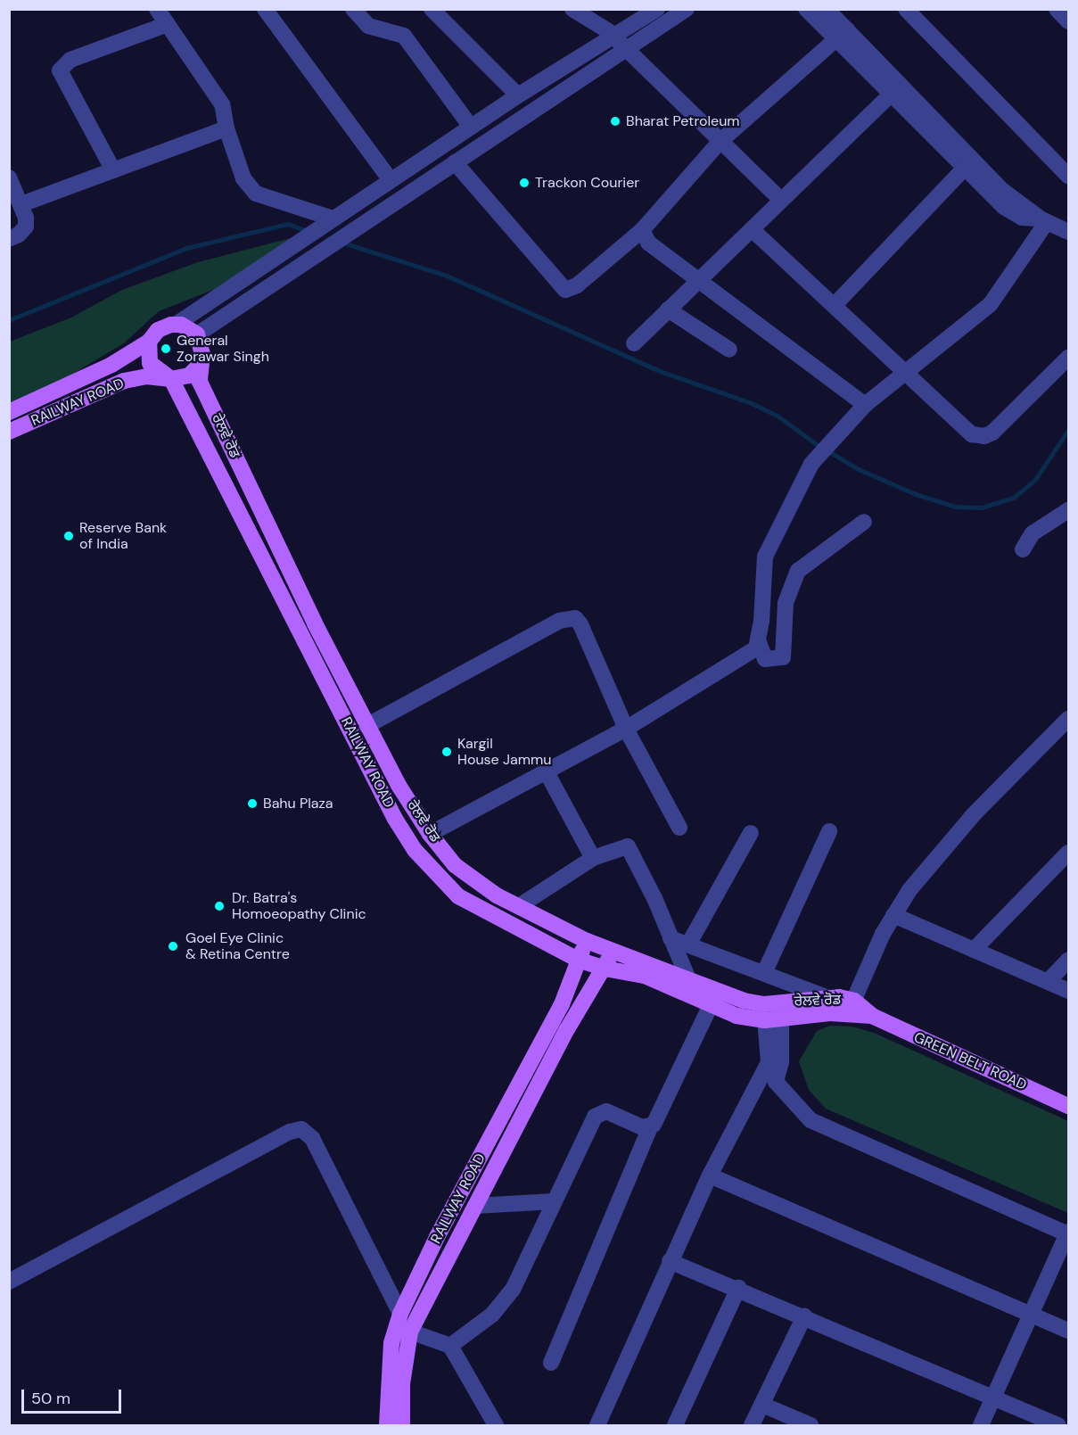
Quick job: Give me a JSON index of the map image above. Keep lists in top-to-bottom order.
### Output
{
  "streets": {
    "main road": ["RAILWAY ROAD", "ਰੇਲਵੇ ਰੋਡ", "GREEN BELT ROAD"]
  },
  "crossings": [
    ["RAILWAY ROAD", "ਰੇਲਵੇ ਰੋਡ"],
    ["RAILWAY ROAD", "GREEN BELT ROAD"]
  ],
  "places": [
    "Bharat Petroleum",
    "Trackon Courier",
    "General Zorawar Singh",
    "Reserve Bank of India",
    "Kargil House Jammu",
    "Bahu Plaza",
    "Dr. Batra's Homoeopathy Clinic",
    "Goel Eye Clinic & Retina Centre"
  ],
  "scale_bar": "50 m"
}
